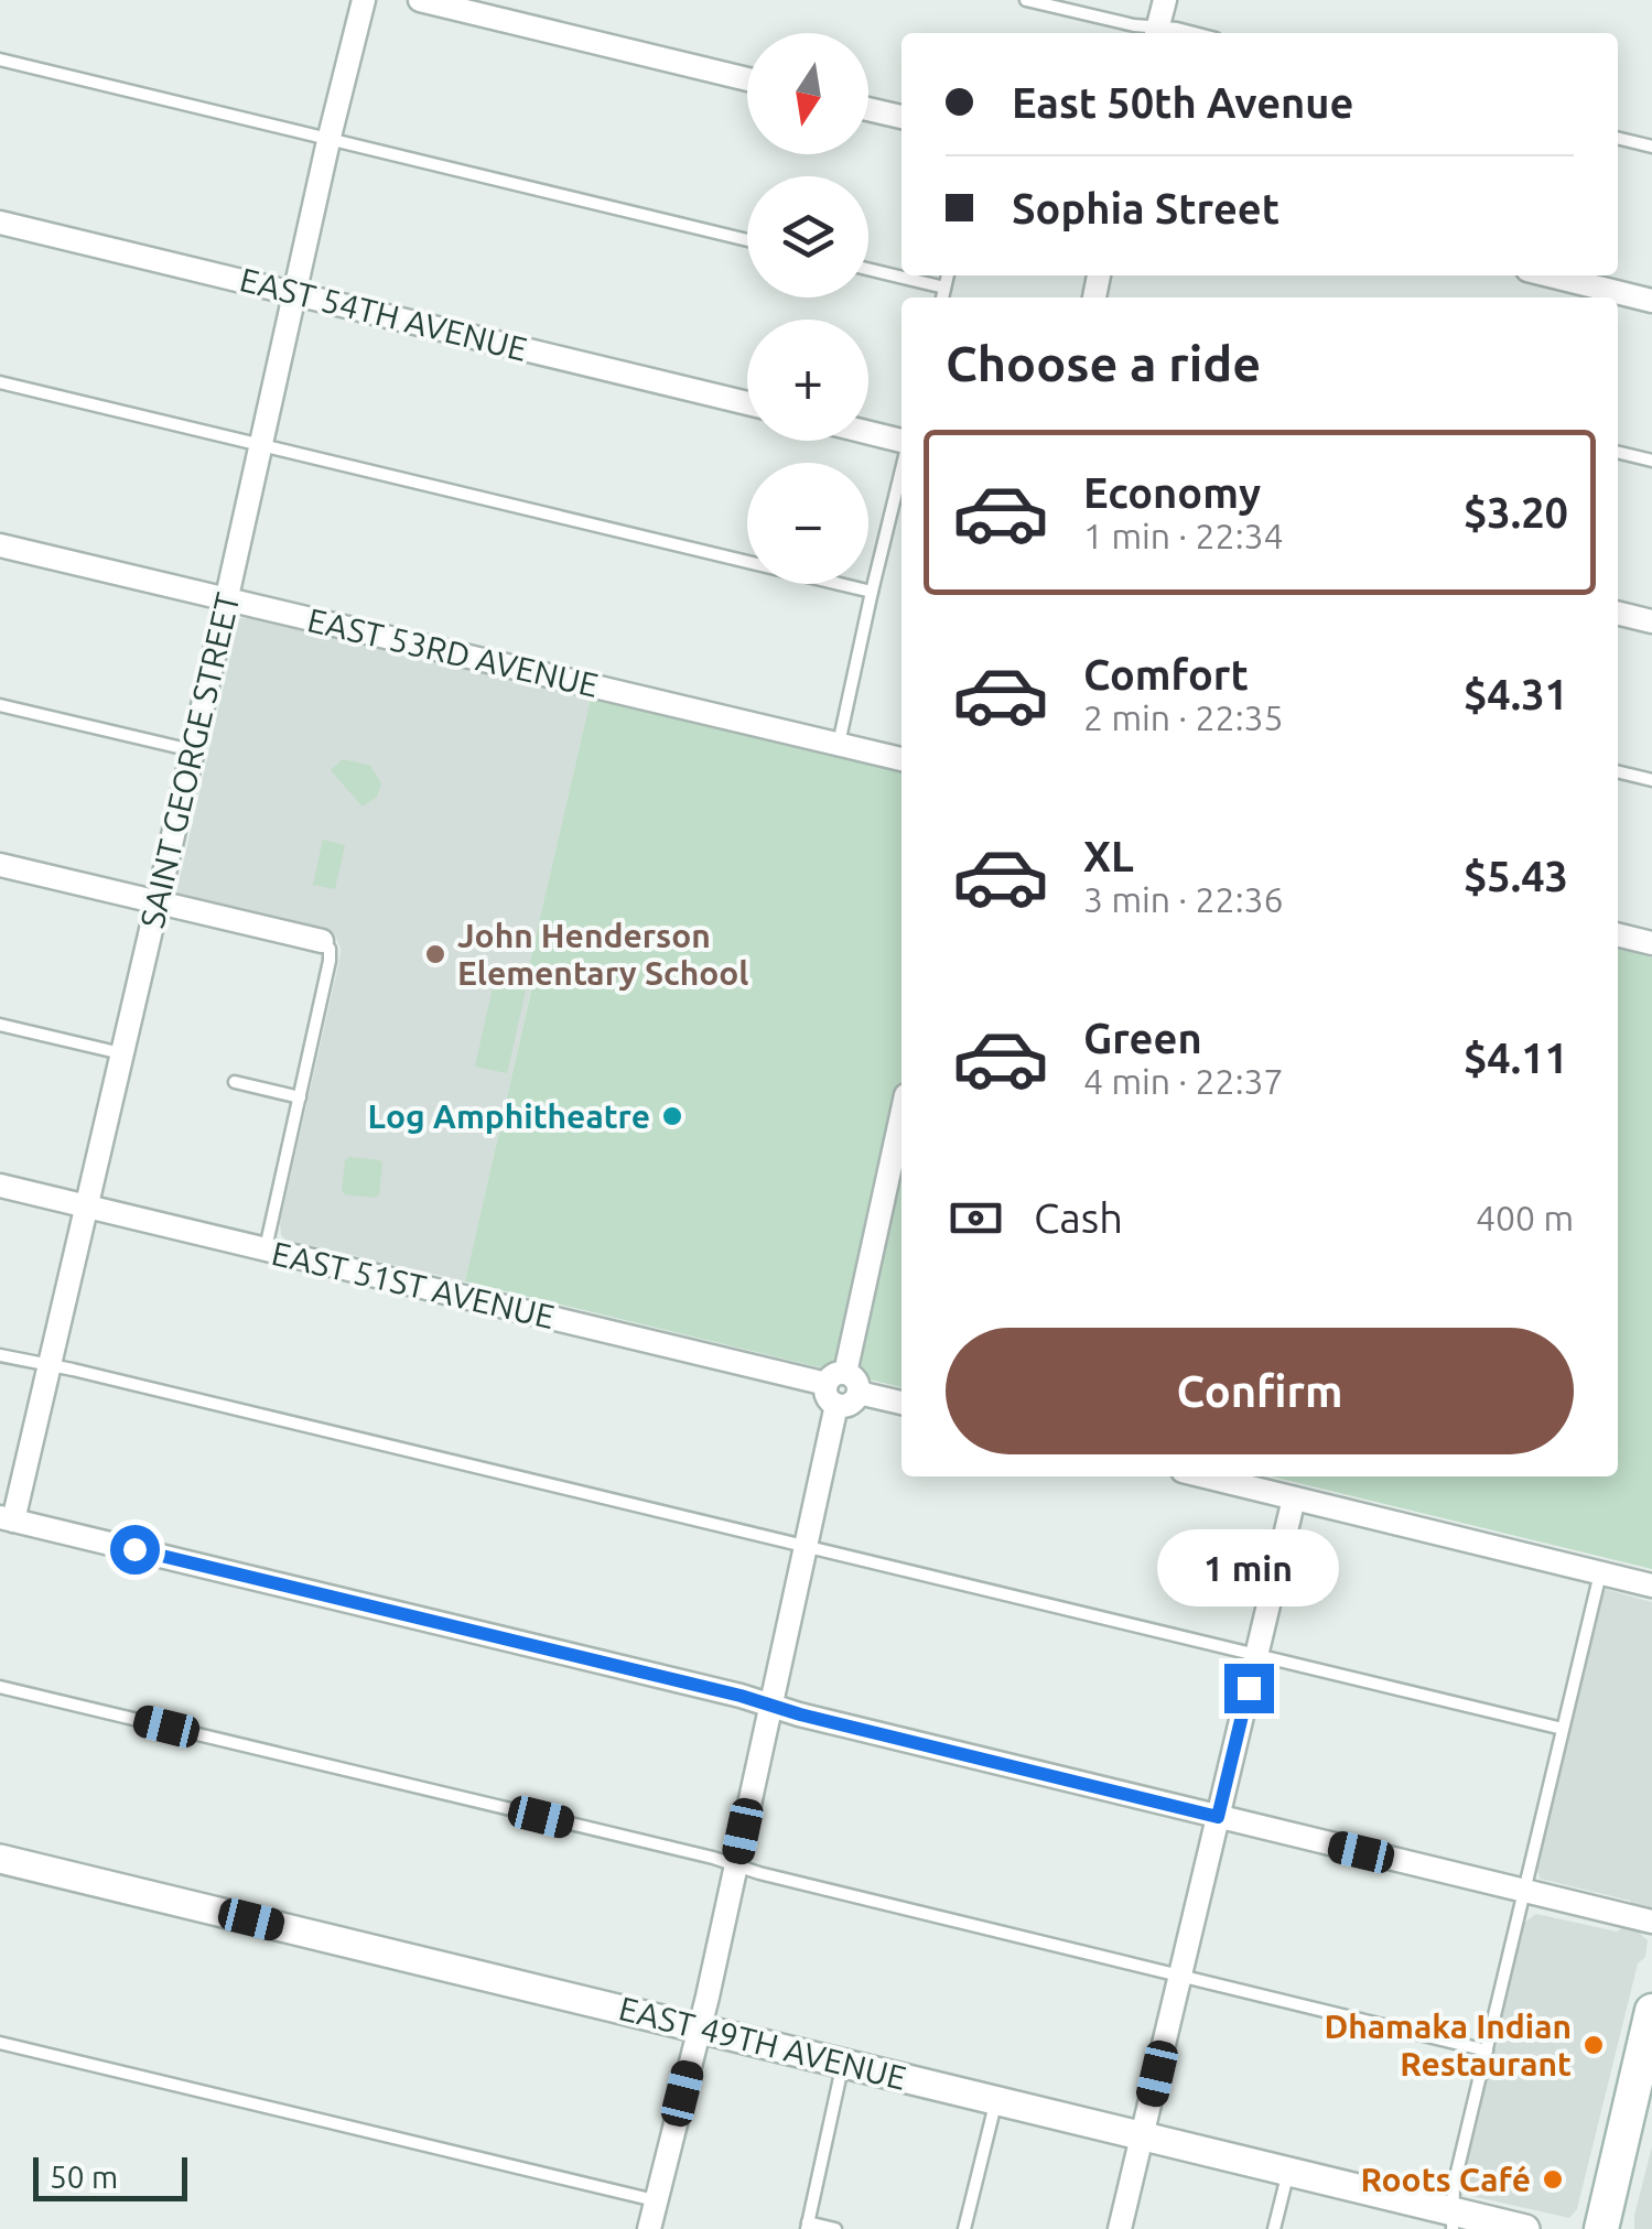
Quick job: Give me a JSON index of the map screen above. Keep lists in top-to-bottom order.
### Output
{
  "streets": {
    "street": [
      "EAST 54TH AVENUE",
      "EAST 53RD AVENUE",
      "SAINT GEORGE STREET",
      "EAST 51ST AVENUE",
      "EAST 49TH AVENUE"
    ]
  },
  "crossings": [
    ["EAST 54TH AVENUE", "SAINT GEORGE STREET"],
    ["EAST 53RD AVENUE", "SAINT GEORGE STREET"],
    ["SAINT GEORGE STREET", "EAST 51ST AVENUE"]
  ],
  "places": [
    "John Henderson Elementary School",
    "Log Amphitheatre",
    "Dhamaka Indian Restaurant",
    "Roots Café"
  ],
  "scale_bar": "50 m",
  "north": "bottom",
  "page": {
    "map_buttons": ["+", "−"],
    "banner": ["East 50th Avenue", "Sophia Street"],
    "heading": "Choose a ride",
    "list": [
      {
        "name": "Economy",
        "note": "1 min · 22:34",
        "value": "$3.20"
      },
      {
        "name": "Comfort",
        "note": "2 min · 22:35",
        "value": "$4.31"
      },
      {
        "name": "XL",
        "note": "3 min · 22:36",
        "value": "$5.43"
      },
      {
        "name": "Green",
        "note": "4 min · 22:37",
        "value": "$4.11"
      }
    ],
    "pay": ["Cash", "400 m"],
    "buttons": "Confirm",
    "bubble": "1 min",
    "scale": "50 m"
  }
}
